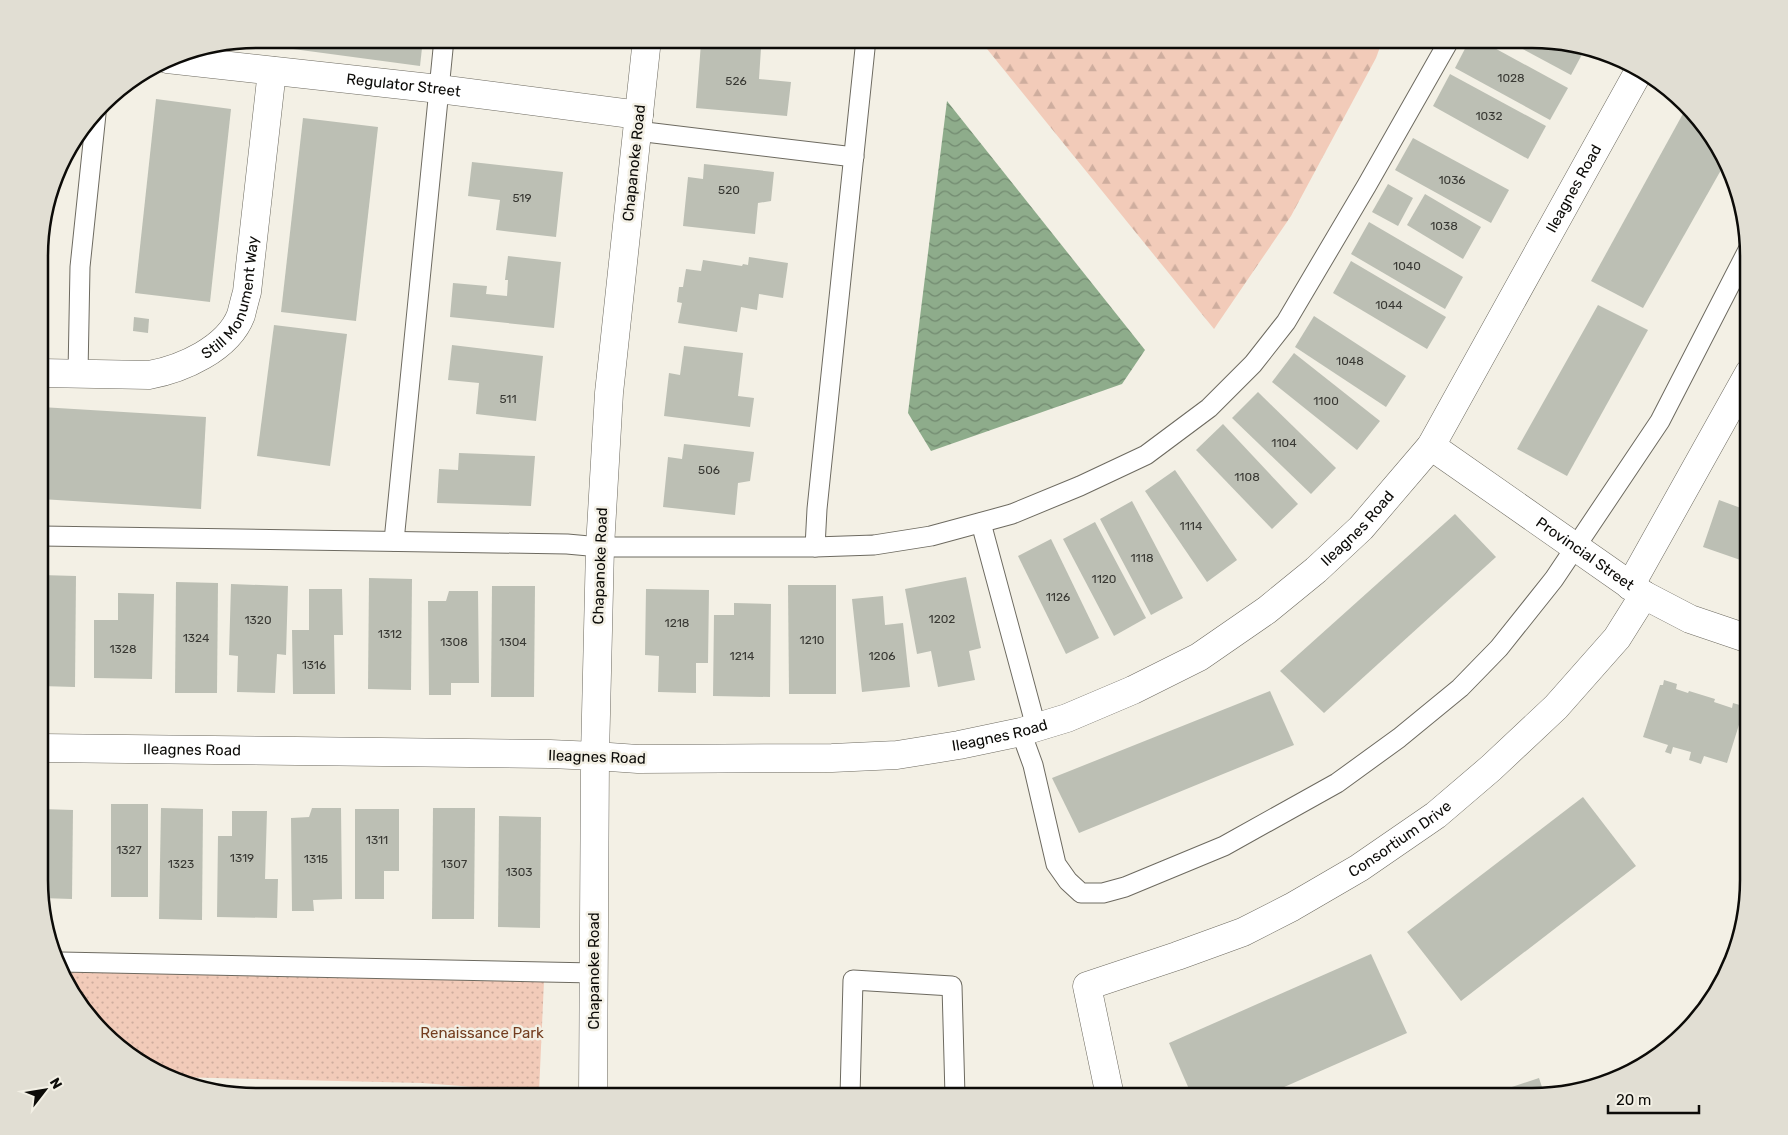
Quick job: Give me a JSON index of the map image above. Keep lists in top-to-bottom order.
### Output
{
  "streets": {
    "street": [
      "Regulator Street",
      "Chapanoke Road",
      "Ileagnes Road",
      "Still Monument Way",
      "Provincial Street",
      "Consortium Drive"
    ]
  },
  "crossings": [
    ["Regulator Street", "Chapanoke Road"],
    ["Regulator Street", "Still Monument Way"],
    ["Chapanoke Road", "Ileagnes Road"],
    ["Ileagnes Road", "Provincial Street"],
    ["Provincial Street", "Consortium Drive"]
  ],
  "parks": ["Renaissance Park"],
  "house_numbers": [
    "1028",
    "526",
    "1032",
    "1036",
    "520",
    "519",
    "1038",
    "1040",
    "1044",
    "1048",
    "511",
    "1100",
    "1104",
    "506",
    "1108",
    "1114",
    "1118",
    "1120",
    "1126",
    "1202",
    "1320",
    "1218",
    "1312",
    "1324",
    "1210",
    "1308",
    "1304",
    "1328",
    "1214",
    "1206",
    "1316",
    "1311",
    "1327",
    "1319",
    "1315",
    "1323",
    "1307",
    "1303"
  ],
  "scale_bar": "20 m",
  "north": "top right"
}
